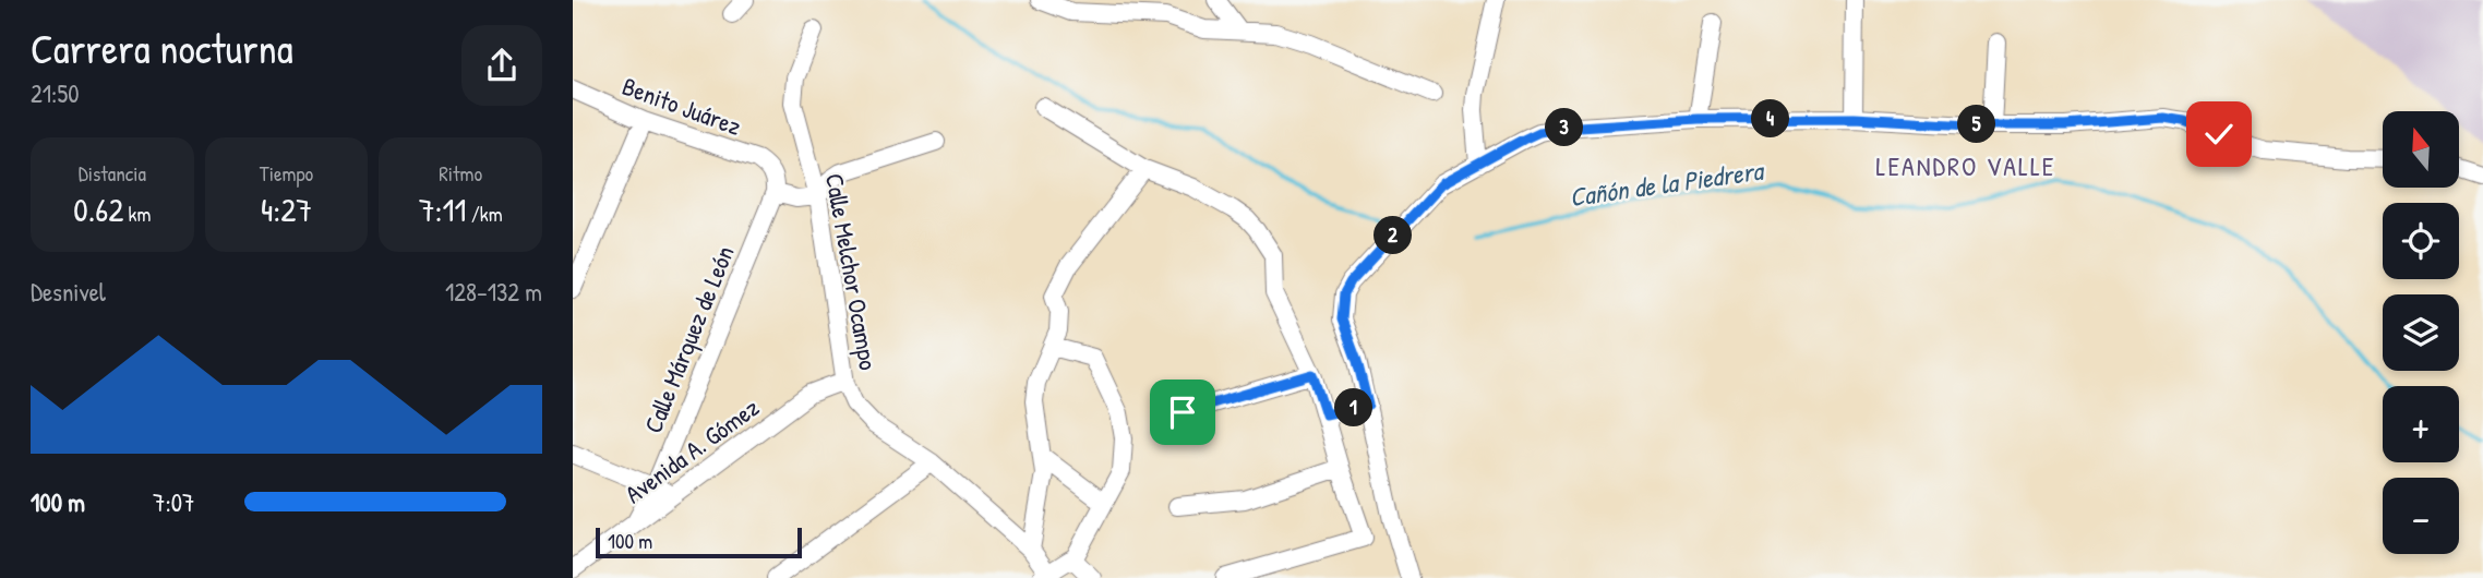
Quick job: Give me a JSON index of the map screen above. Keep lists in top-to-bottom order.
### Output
{
  "streets": {
    "street": [
      "Benito Juárez",
      "Calle Melchor Ocampo",
      "Calle Márquez de León",
      "Avenida A. Gómez"
    ]
  },
  "crossings": [
    ["Benito Juárez", "Calle Márquez de León"],
    ["Calle Melchor Ocampo", "Avenida A. Gómez"],
    ["Calle Márquez de León", "Avenida A. Gómez"]
  ],
  "districts": ["LEANDRO VALLE"],
  "water": ["Cañón de la Piedrera"],
  "scale_bar": "100 m",
  "north": "top",
  "page": {
    "heading": ["Carrera nocturna", "21:50"],
    "pins": [
      "4",
      "5",
      "3",
      "2",
      "1"
    ],
    "map_buttons": ["+", "−"],
    "stats": [
      ["Distancia", "0.62 km"],
      ["Tiempo", "4:27"],
      ["Ritmo", "7:11 /km"]
    ],
    "chart": ["Desnivel", "128–132 m"],
    "list": [
      {
        "name": "100 m",
        "note": "7:07"
      }
    ],
    "scale": "100 m"
  }
}
